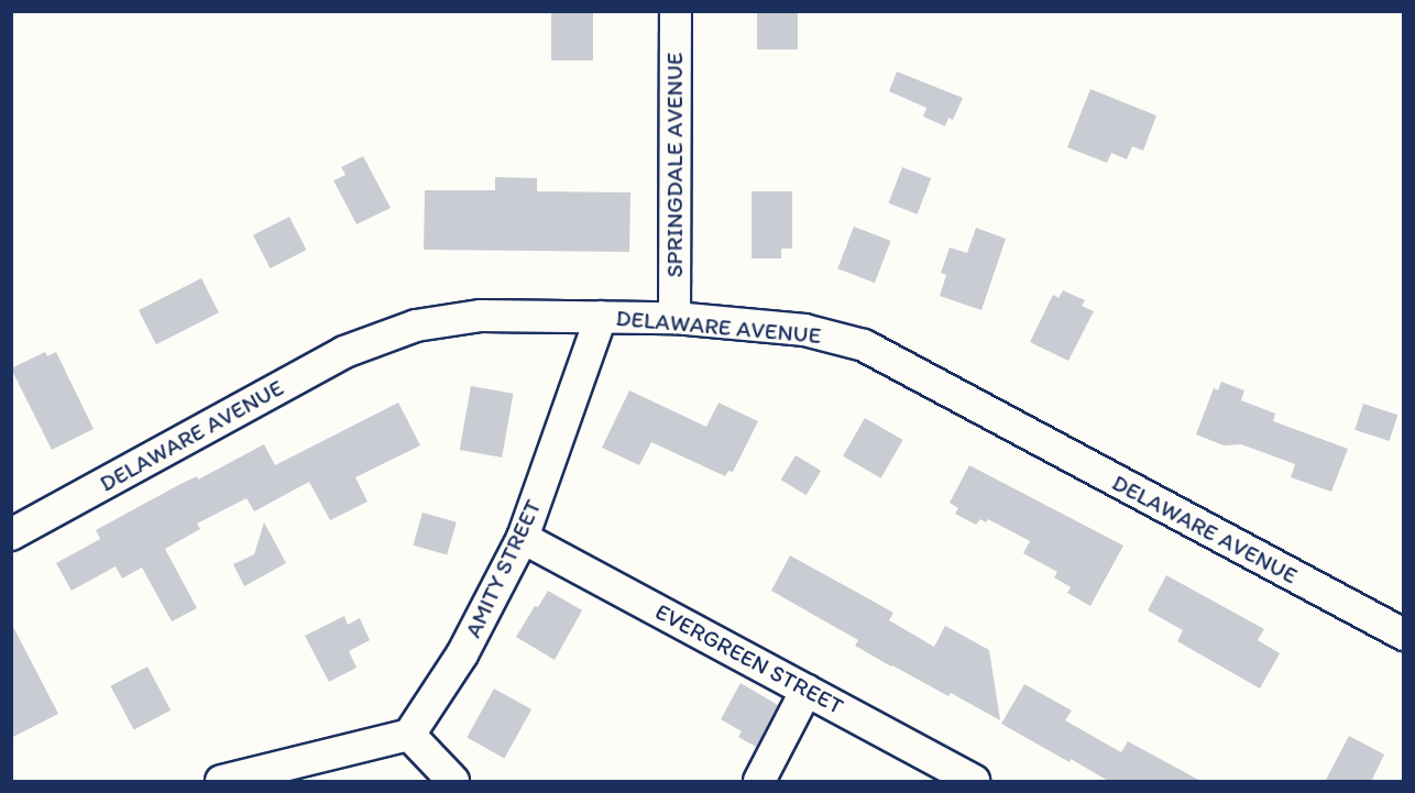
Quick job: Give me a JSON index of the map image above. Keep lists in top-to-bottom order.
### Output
{
  "streets": {
    "street": [
      "SPRINGDALE AVENUE",
      "DELAWARE AVENUE",
      "AMITY STREET",
      "EVERGREEN STREET"
    ]
  },
  "crossings": [
    ["SPRINGDALE AVENUE", "DELAWARE AVENUE"],
    ["DELAWARE AVENUE", "AMITY STREET"],
    ["AMITY STREET", "EVERGREEN STREET"]
  ]
}
